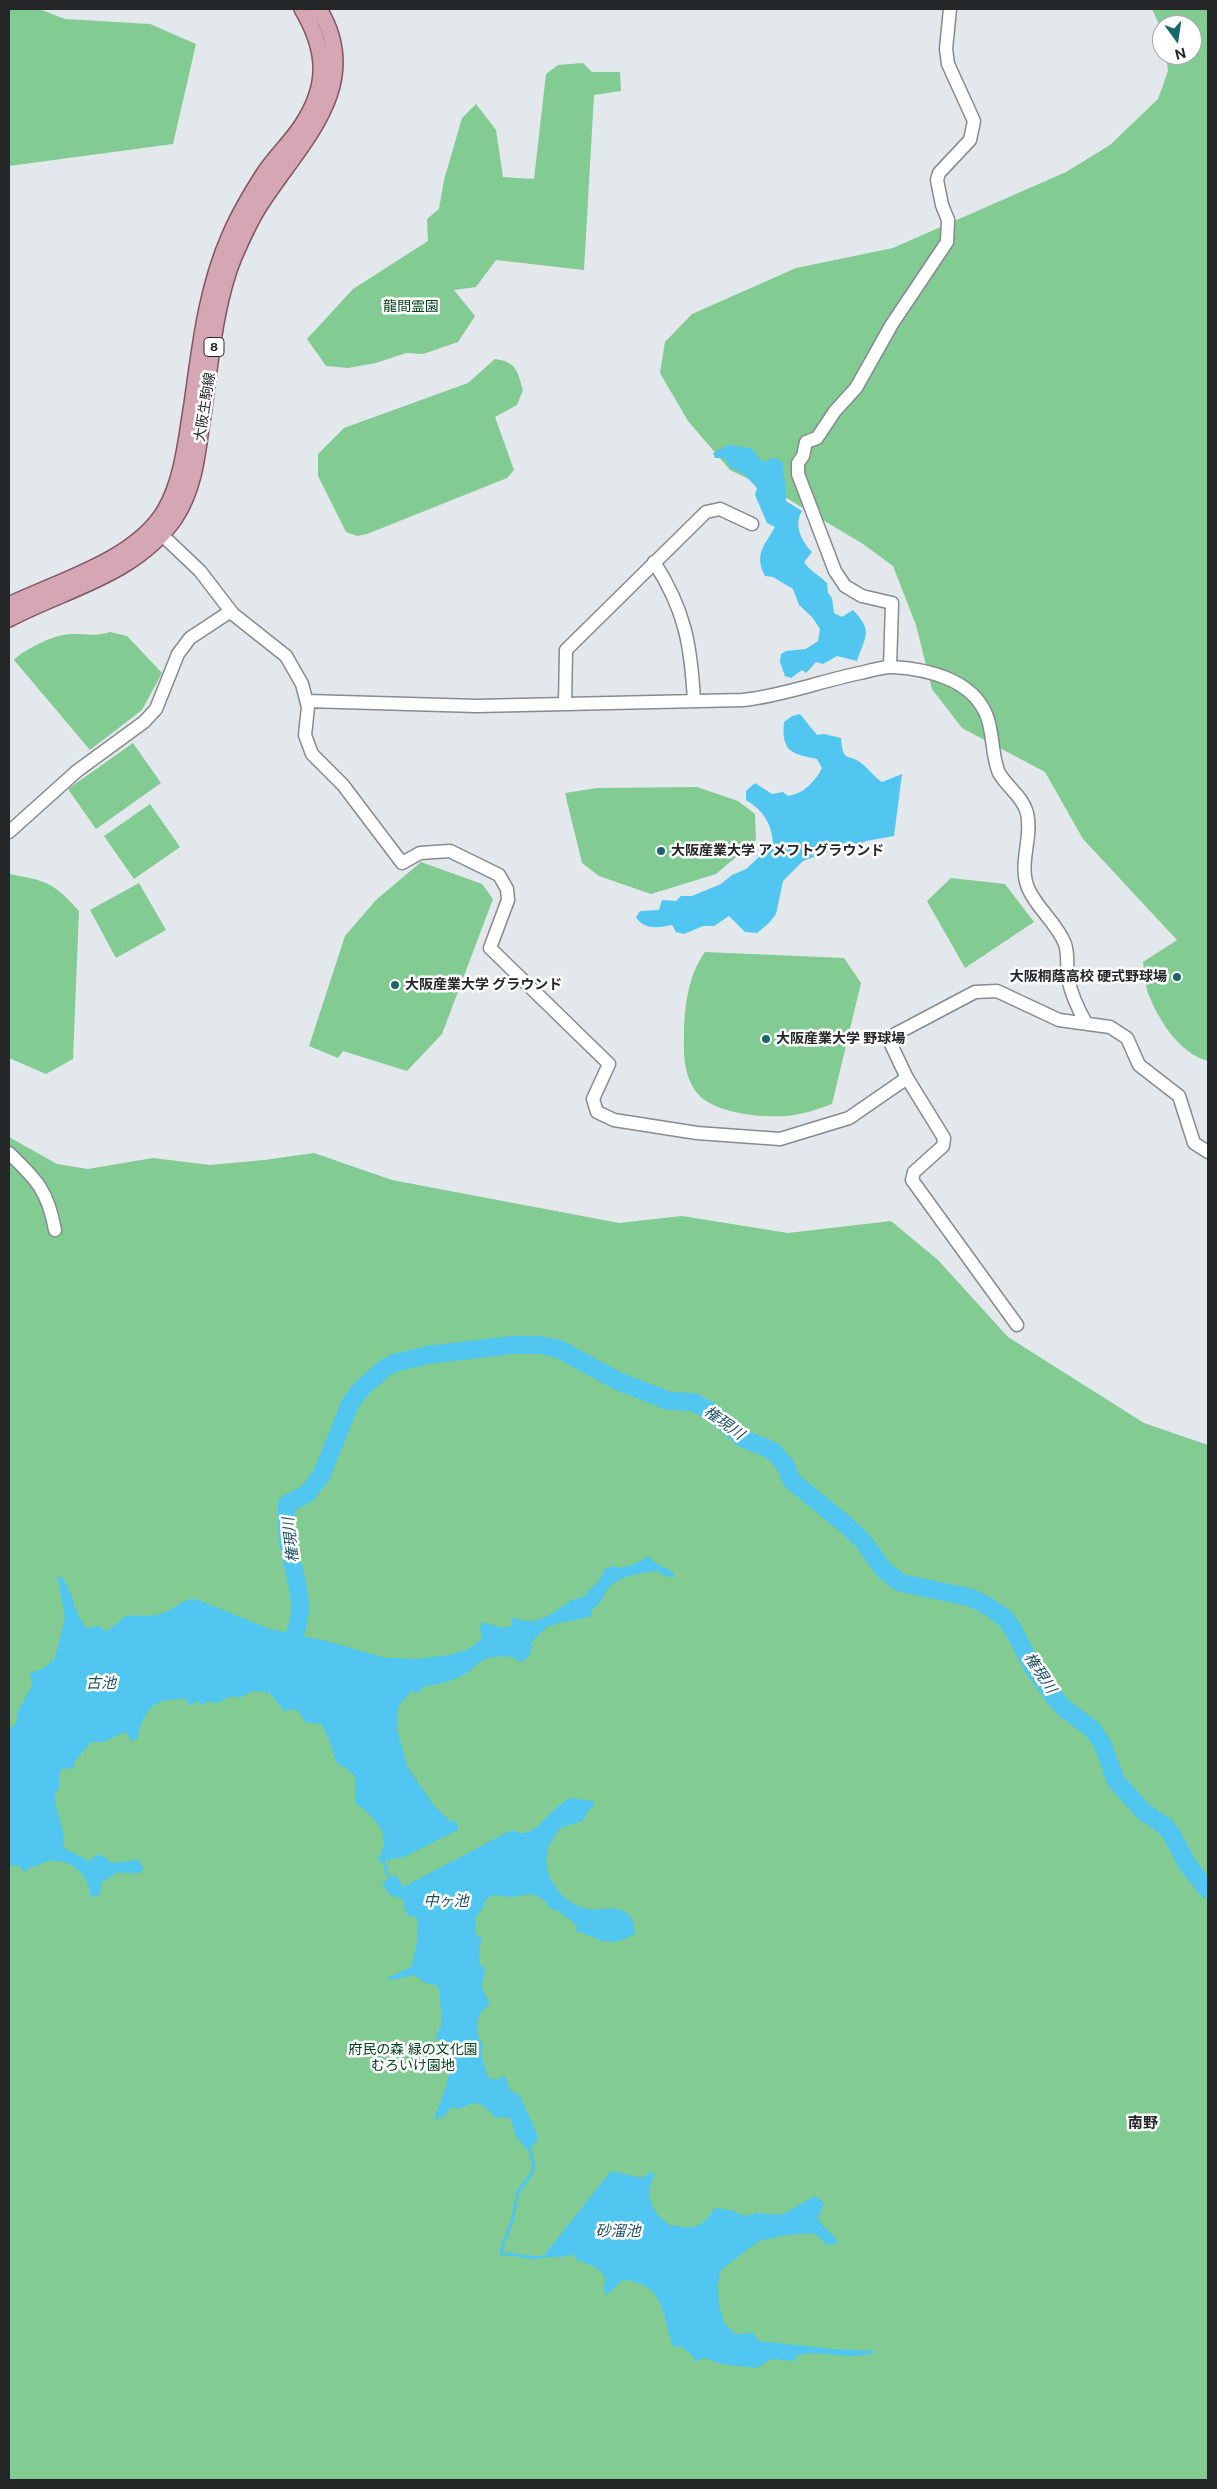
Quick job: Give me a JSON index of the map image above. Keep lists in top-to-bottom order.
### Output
{
  "streets": {
    "main road": ["8", "大阪生駒線"]
  },
  "districts": ["南野"],
  "water": [
    "権現川",
    "古池",
    "中ヶ池",
    "砂溜池"
  ],
  "parks": ["龍間霊園", "府民の森 緑の文化園 むろいけ園地"],
  "places": [
    "大阪産業大学 アメフトグラウンド",
    "大阪桐蔭高校 硬式野球場",
    "大阪産業大学 グラウンド",
    "大阪産業大学 野球場"
  ],
  "north": "bottom"
}
